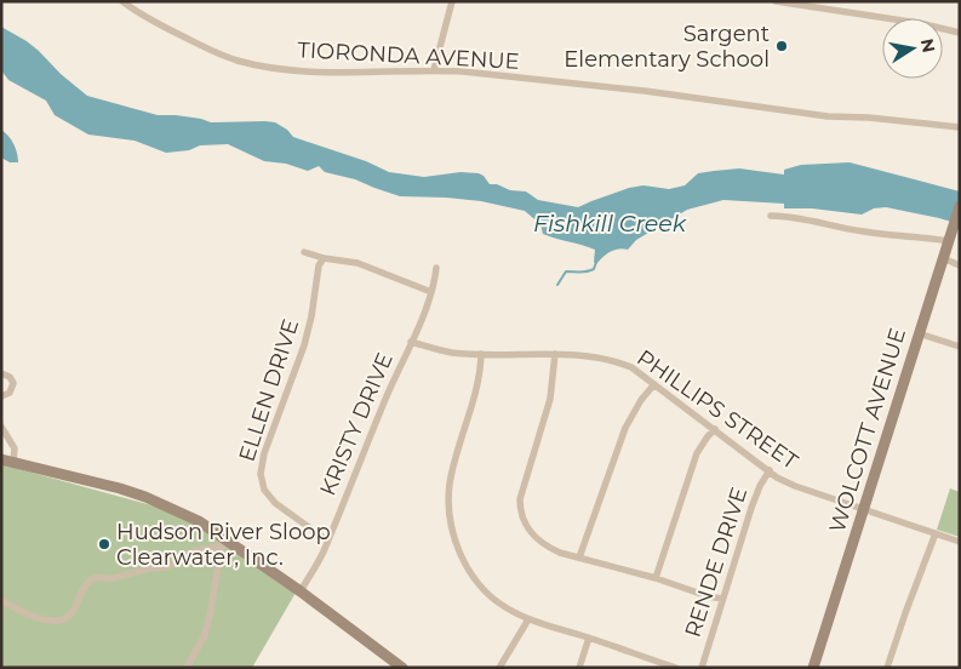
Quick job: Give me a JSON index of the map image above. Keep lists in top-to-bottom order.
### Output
{
  "streets": {
    "main road": ["WOLCOTT AVENUE"],
    "street": [
      "TIORONDA AVENUE",
      "ELLEN DRIVE",
      "PHILLIPS STREET",
      "KRISTY DRIVE",
      "RENDE DRIVE"
    ]
  },
  "crossings": [
    ["ELLEN DRIVE", "KRISTY DRIVE"],
    ["PHILLIPS STREET", "KRISTY DRIVE"],
    ["PHILLIPS STREET", "WOLCOTT AVENUE"],
    ["PHILLIPS STREET", "RENDE DRIVE"]
  ],
  "water": ["Fishkill Creek"],
  "places": ["Sargent Elementary School", "Hudson River Sloop Clearwater, Inc."],
  "north": "right"
}
